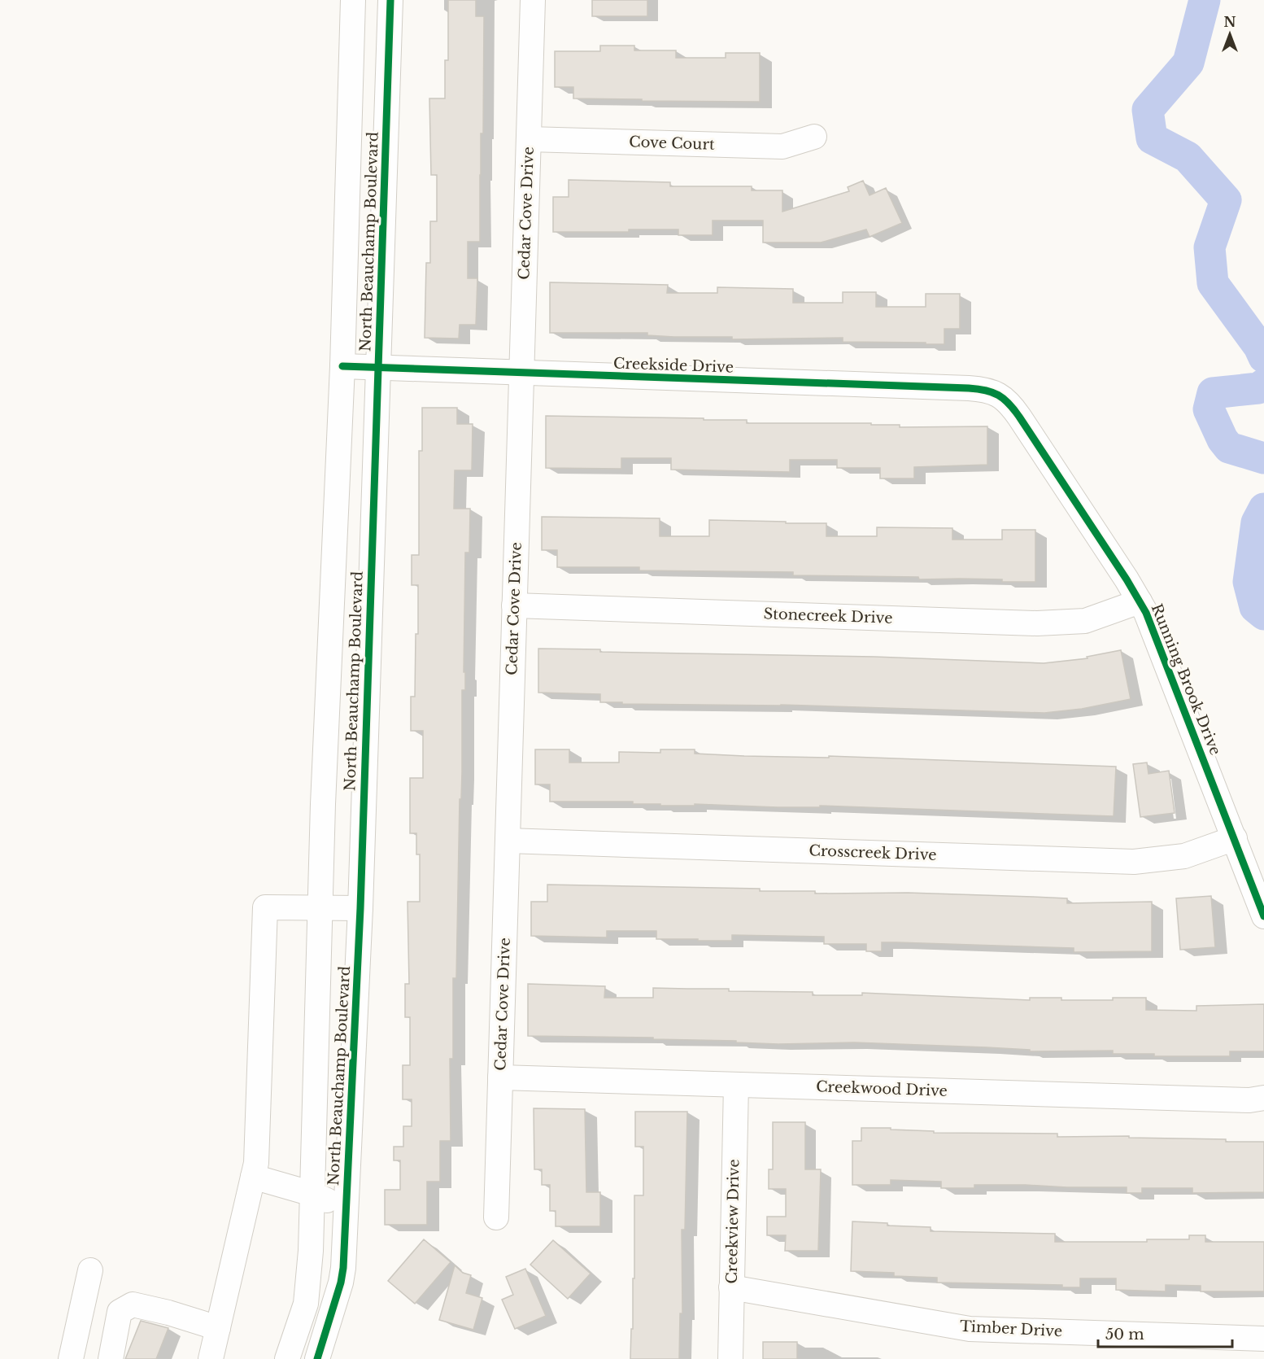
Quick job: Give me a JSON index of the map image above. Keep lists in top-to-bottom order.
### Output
{
  "streets": {
    "street": [
      "Cove Court",
      "Cedar Cove Drive",
      "North Beauchamp Boulevard",
      "Creekside Drive",
      "Stonecreek Drive",
      "Running Brook Drive",
      "Crosscreek Drive",
      "Creekwood Drive",
      "Creekview Drive",
      "Timber Drive"
    ]
  },
  "crossings": [
    ["Cove Court", "Cedar Cove Drive"],
    ["Cedar Cove Drive", "Creekside Drive"],
    ["Cedar Cove Drive", "Stonecreek Drive"],
    ["Cedar Cove Drive", "Crosscreek Drive"],
    ["Cedar Cove Drive", "Creekwood Drive"],
    ["North Beauchamp Boulevard", "Creekside Drive"],
    ["Creekside Drive", "Running Brook Drive"],
    ["Stonecreek Drive", "Running Brook Drive"],
    ["Running Brook Drive", "Crosscreek Drive"],
    ["Creekwood Drive", "Creekview Drive"],
    ["Creekview Drive", "Timber Drive"]
  ],
  "scale_bar": "50 m",
  "north": "top"
}
